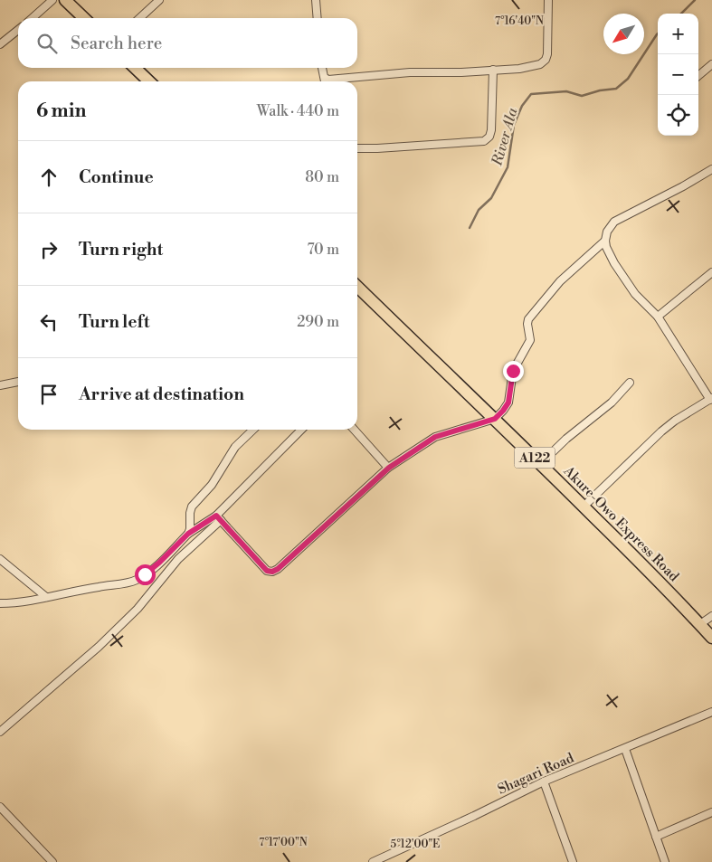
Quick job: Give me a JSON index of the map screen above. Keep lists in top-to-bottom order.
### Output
{
  "streets": {
    "highway": ["A122", "Akure-Owo Express Road"],
    "street": ["Shagari Road"]
  },
  "water": ["River Ala"],
  "north": "bottom left",
  "page": {
    "map_buttons": ["+", "−"],
    "search": "Search here",
    "heading": ["6 min", "Walk · 440 m"],
    "list": [
      ["Continue", "80 m"],
      ["Turn right", "70 m"],
      ["Turn left", "290 m"],
      "Arrive at destination"
    ]
  },
  "coordinates": ["7°16'40\"N", "7°17'00\"N", "5°12'00\"E"]
}
